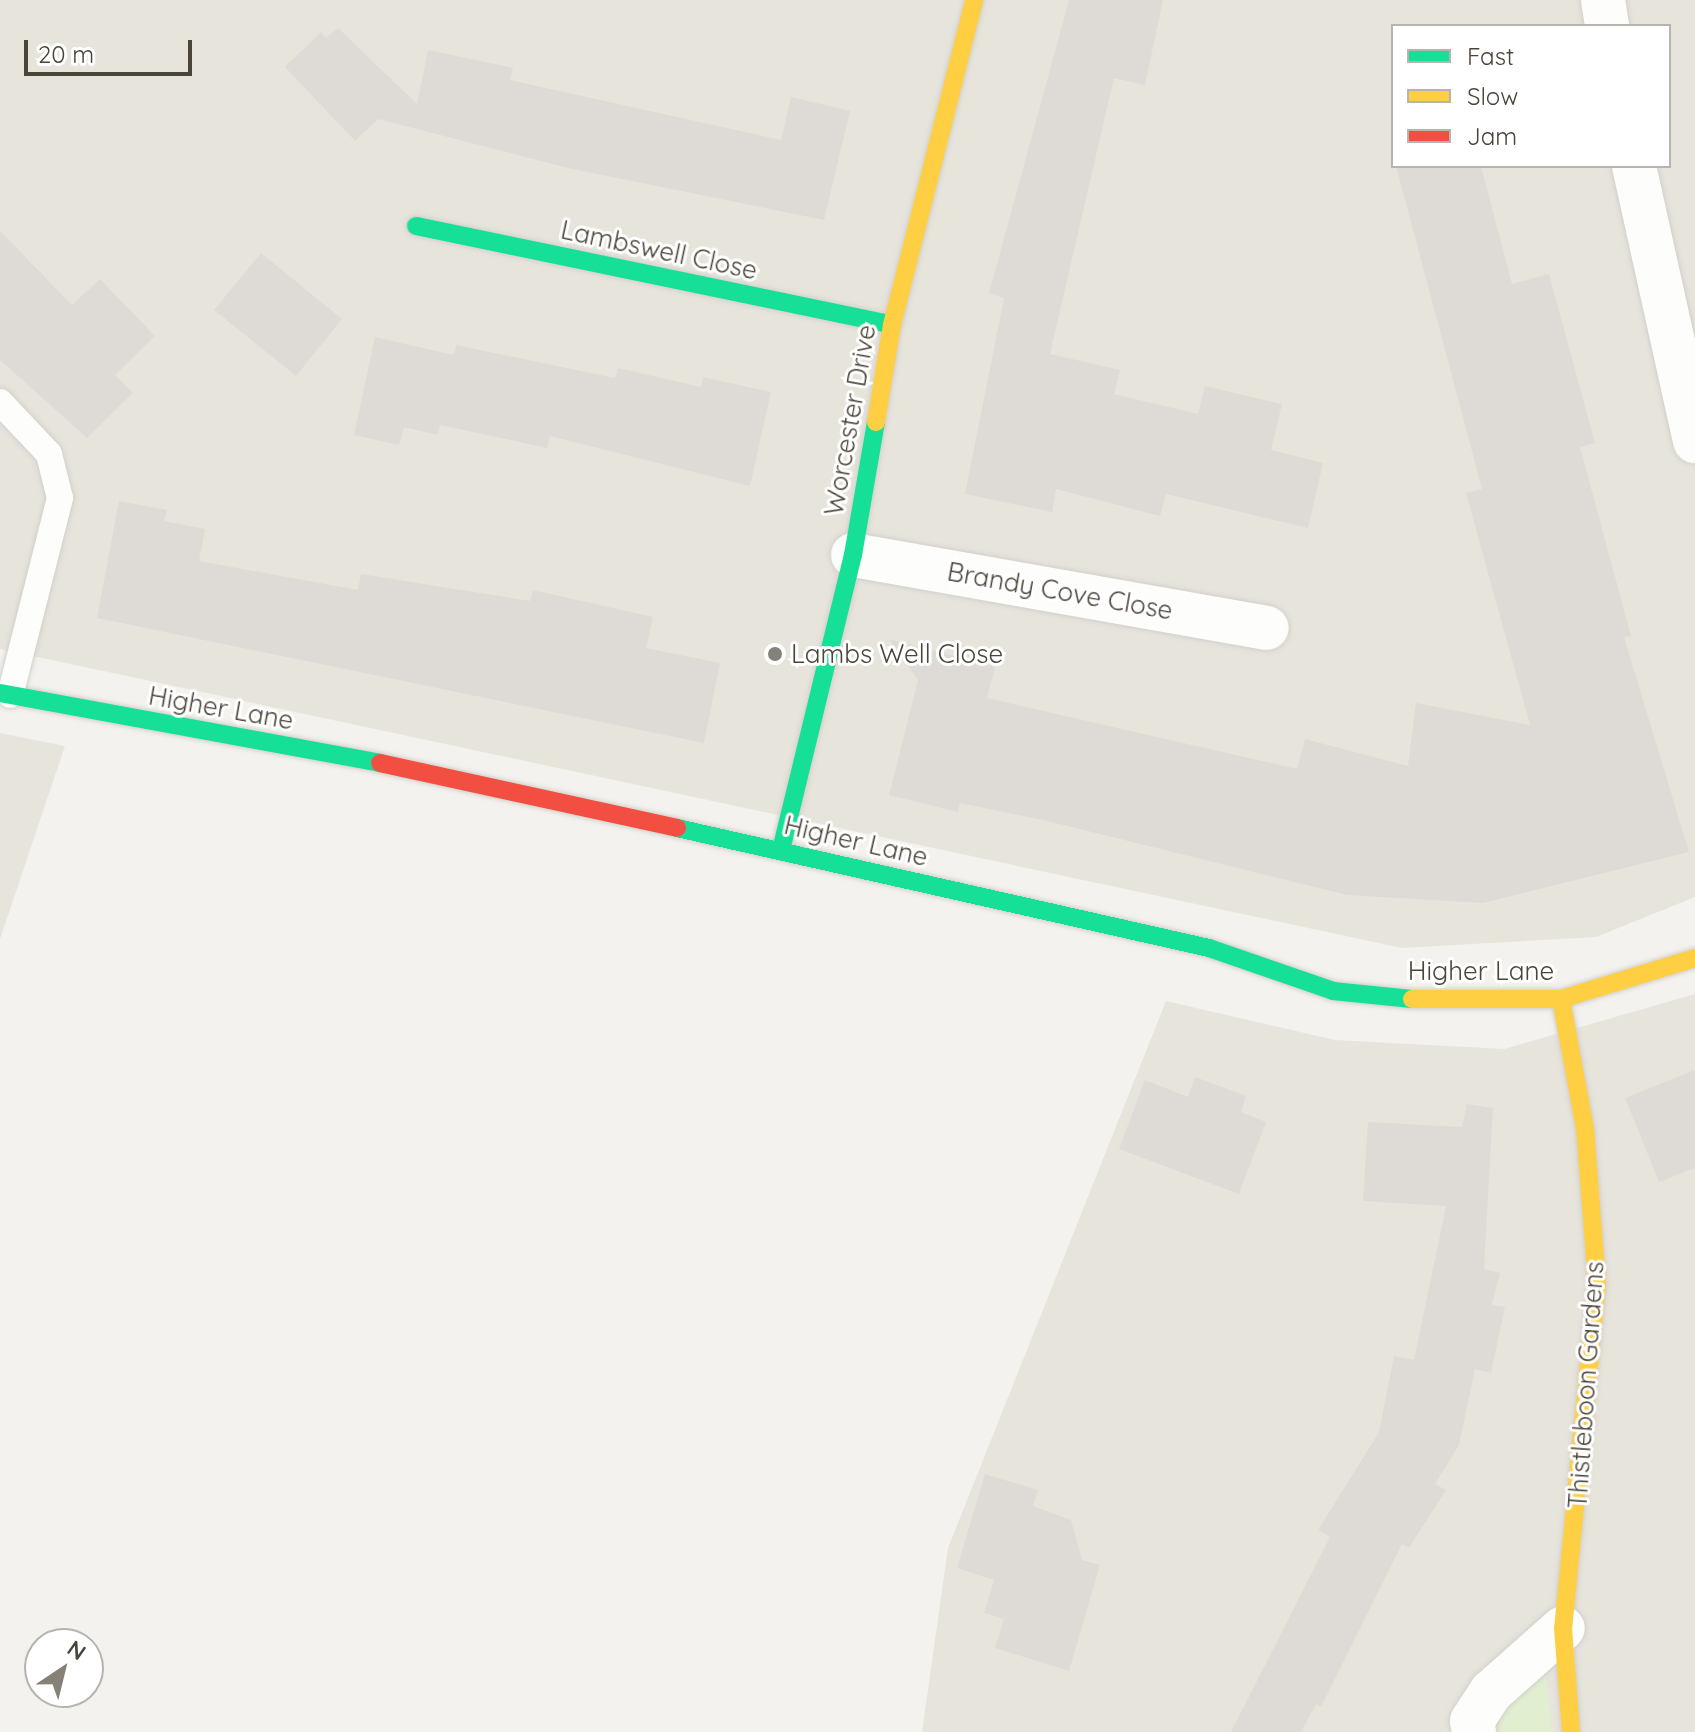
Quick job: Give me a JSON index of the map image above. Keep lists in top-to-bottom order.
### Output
{
  "streets": {
    "street": [
      "Lambswell Close",
      "Worcester Drive",
      "Brandy Cove Close",
      "Higher Lane",
      "Thistleboon Gardens"
    ]
  },
  "crossings": [
    ["Lambswell Close", "Worcester Drive"],
    ["Worcester Drive", "Brandy Cove Close"],
    ["Worcester Drive", "Higher Lane"],
    ["Higher Lane", "Thistleboon Gardens"]
  ],
  "places": ["Lambs Well Close"],
  "legend": ["Fast", "Slow", "Jam"],
  "scale_bar": "20 m",
  "north": "top right"
}
